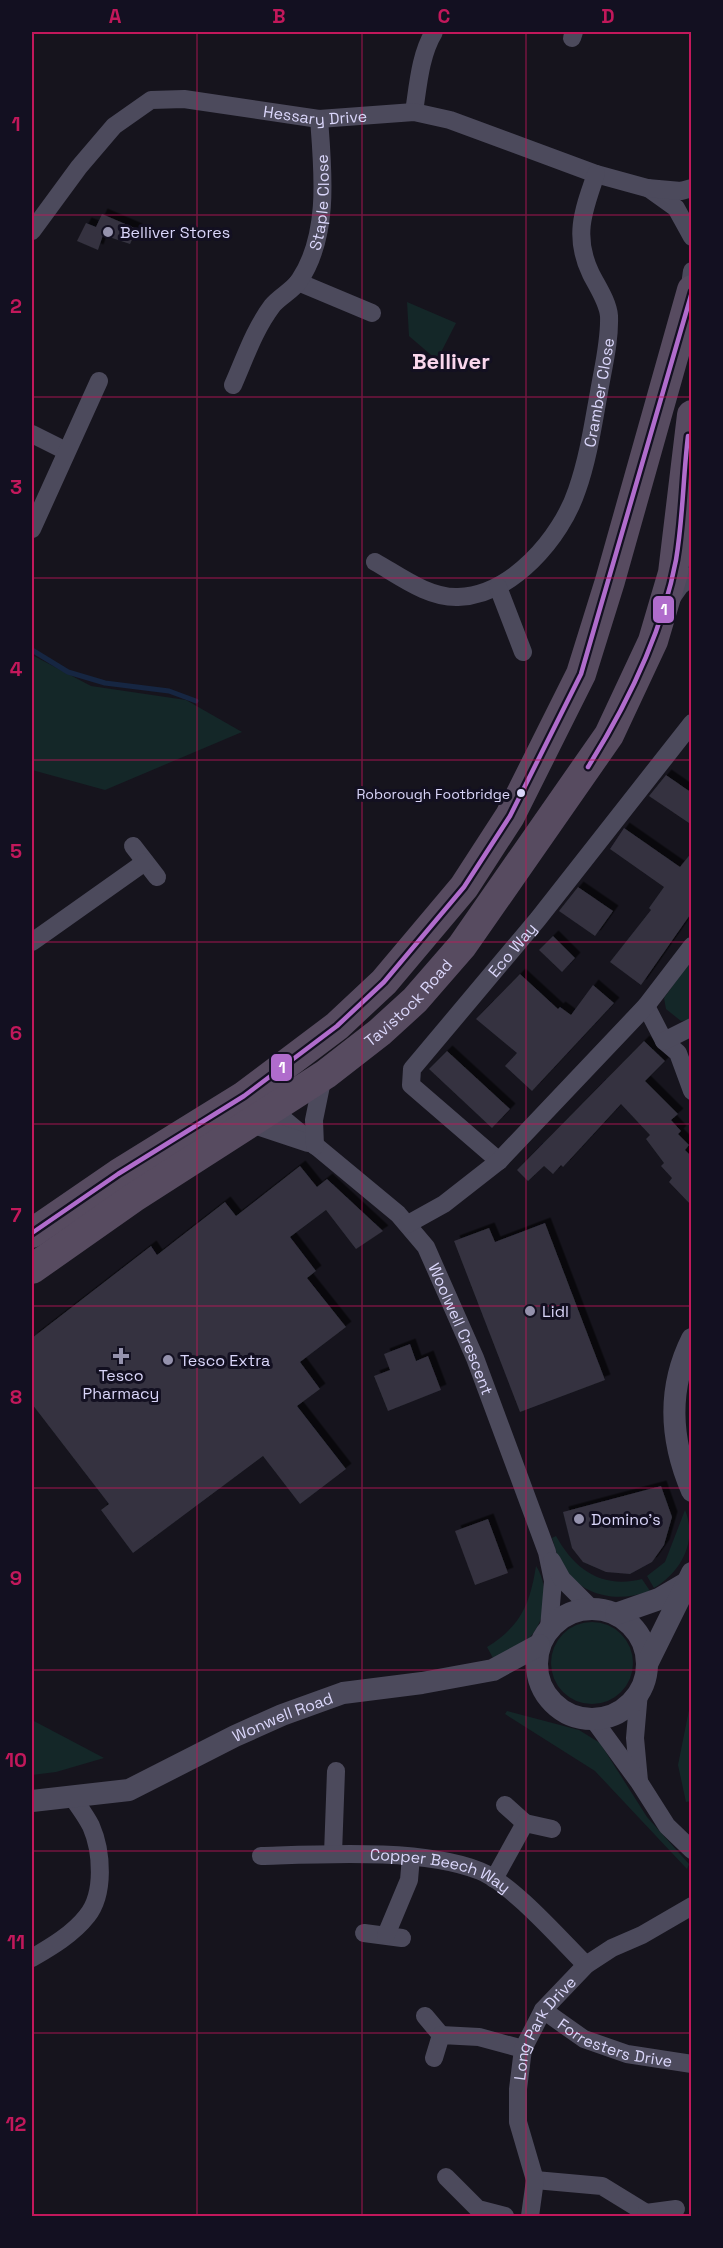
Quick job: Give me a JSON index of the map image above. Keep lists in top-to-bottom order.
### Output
{
  "streets": {
    "highway": ["Tavistock Road"],
    "street": [
      "Hessary Drive",
      "Staple Close",
      "Cramber Close",
      "Eco Way",
      "Woolwell Crescent",
      "Wonwell Road",
      "Copper Beech Way",
      "Long Park Drive",
      "Forresters Drive"
    ]
  },
  "crossings": [
    ["Hessary Drive", "Staple Close"],
    ["Hessary Drive", "Cramber Close"],
    ["Tavistock Road", "Woolwell Crescent"],
    ["Woolwell Crescent", "Wonwell Road"],
    ["Copper Beech Way", "Long Park Drive"],
    ["Long Park Drive", "Forresters Drive"]
  ],
  "districts": ["Belliver"],
  "places": {
    "other": [
      "Belliver Stores",
      "Roborough Footbridge",
      "Lidl",
      "Tesco Extra",
      "Domino's"
    ],
    "health": ["Tesco Pharmacy"]
  },
  "lines": ["transit line 1"],
  "grid": {
    "columns": [
      "A",
      "B",
      "C",
      "D"
    ],
    "rows": [
      "1",
      "2",
      "3",
      "4",
      "5",
      "6",
      "7",
      "8",
      "9",
      "10",
      "11",
      "12"
    ]
  }
}
